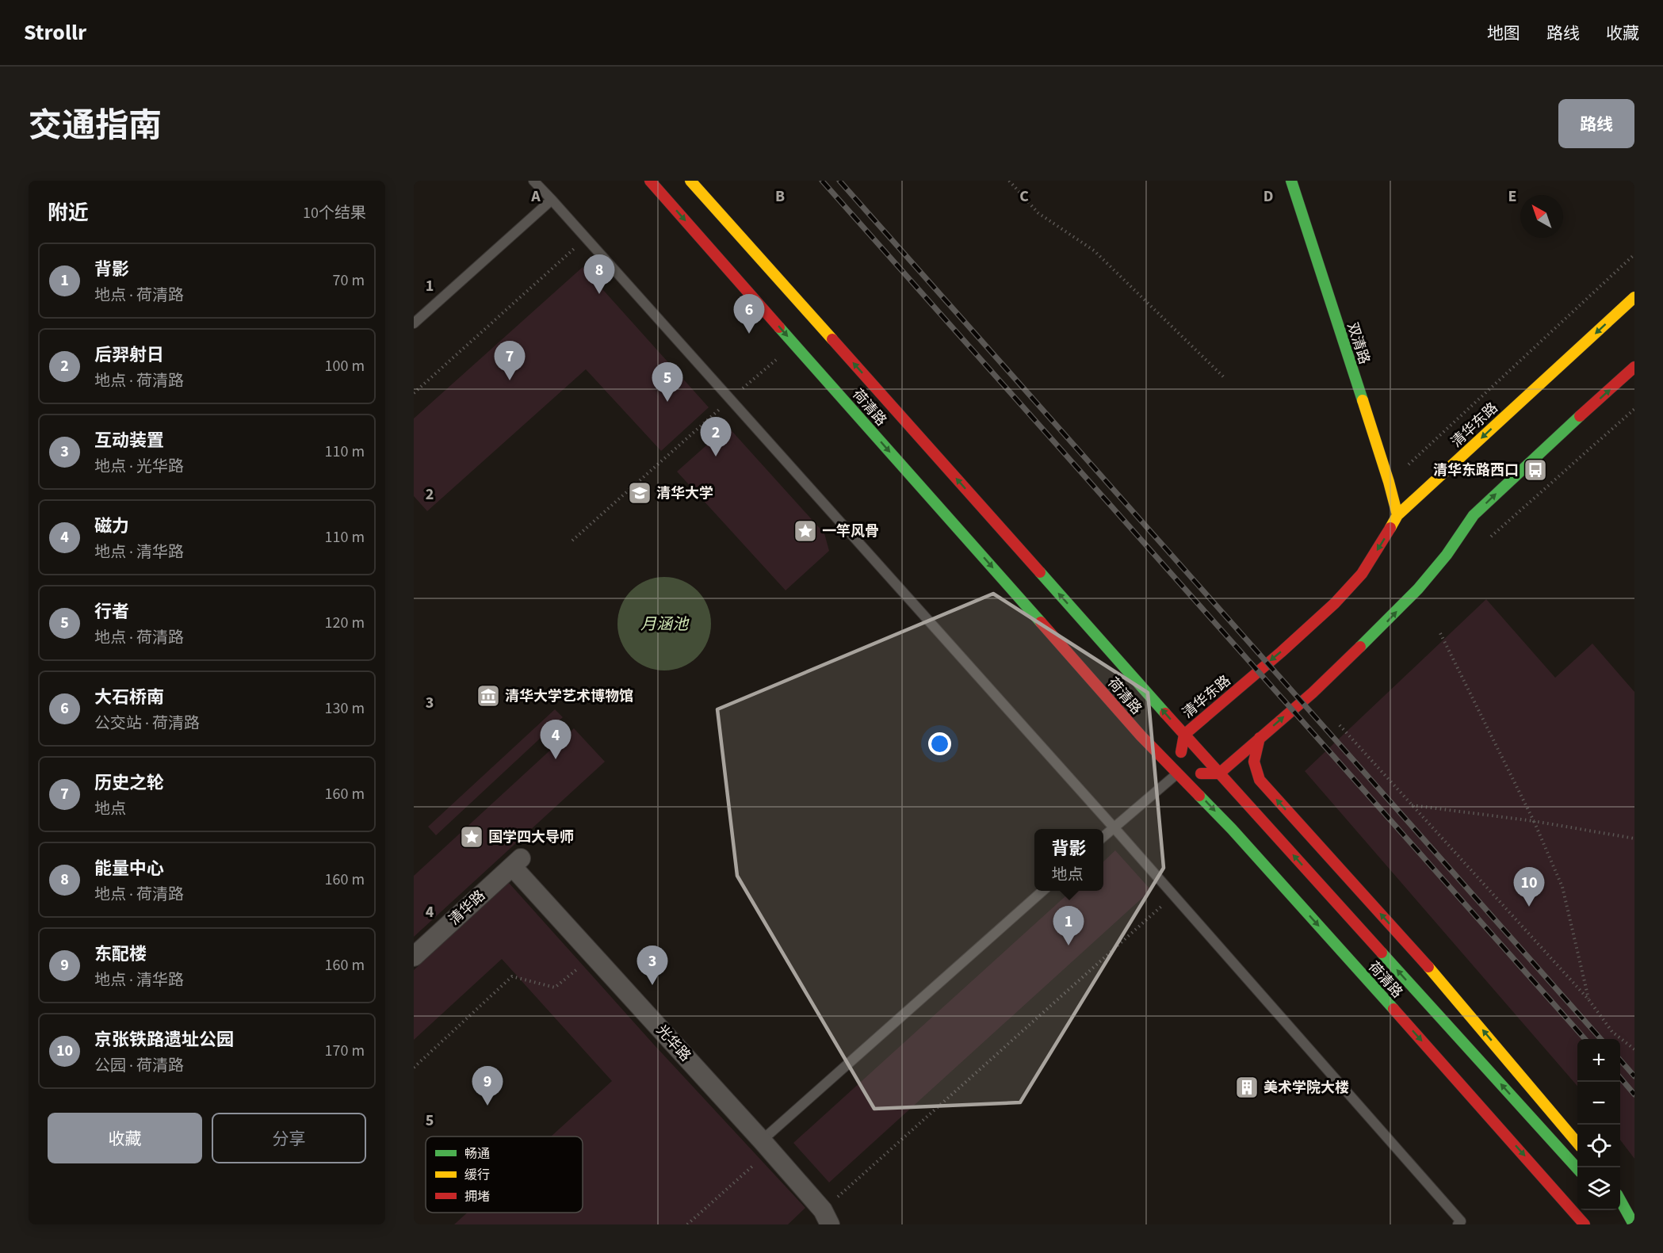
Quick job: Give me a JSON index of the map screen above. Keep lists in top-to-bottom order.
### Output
{
  "streets": {
    "main road": ["双清路", "荷清路", "清华东路"],
    "street": ["清华路", "光华路"]
  },
  "crossings": [
    ["双清路", "清华东路"],
    ["荷清路", "清华东路"],
    ["清华路", "光华路"]
  ],
  "water": ["月涵池"],
  "places": {
    "bus stop": ["清华东路西口"],
    "school or university": ["清华大学"],
    "place": ["一竿风骨", "国学四大导师"],
    "museum": ["清华大学艺术博物馆"],
    "building": ["美术学院大楼"]
  },
  "legend": ["畅通", "缓行", "拥堵"],
  "north": "top left",
  "page": {
    "header": "Strollr",
    "nav": ["地图", "路线", "收藏"],
    "title": "交通指南",
    "buttons": [
      "路线",
      ["收藏", "分享"]
    ],
    "heading": ["附近", "10个结果"],
    "list": [
      {
        "mark": "1",
        "name": "背影",
        "note": "地点 · 荷清路",
        "value": "70 m"
      },
      {
        "mark": "2",
        "name": "后羿射日",
        "note": "地点 · 荷清路",
        "value": "100 m"
      },
      {
        "mark": "3",
        "name": "互动装置",
        "note": "地点 · 光华路",
        "value": "110 m"
      },
      {
        "mark": "4",
        "name": "磁力",
        "note": "地点 · 清华路",
        "value": "110 m"
      },
      {
        "mark": "5",
        "name": "行者",
        "note": "地点 · 荷清路",
        "value": "120 m"
      },
      {
        "mark": "6",
        "name": "大石桥南",
        "note": "公交站 · 荷清路",
        "value": "130 m"
      },
      {
        "mark": "7",
        "name": "历史之轮",
        "note": "地点",
        "value": "160 m"
      },
      {
        "mark": "8",
        "name": "能量中心",
        "note": "地点 · 荷清路",
        "value": "160 m"
      },
      {
        "mark": "9",
        "name": "东配楼",
        "note": "地点 · 清华路",
        "value": "160 m"
      },
      {
        "mark": "10",
        "name": "京张铁路遗址公园",
        "note": "公园 · 荷清路",
        "value": "170 m"
      }
    ],
    "pins": [
      "8",
      "6",
      "7",
      "5",
      "2",
      "4",
      "10",
      "1",
      "3",
      "9"
    ],
    "popup": ["背影", "地点"],
    "map_buttons": ["+", "−"]
  },
  "grid": {
    "columns": [
      "A",
      "B",
      "C",
      "D",
      "E"
    ],
    "rows": [
      "1",
      "2",
      "3",
      "4",
      "5"
    ]
  }
}
